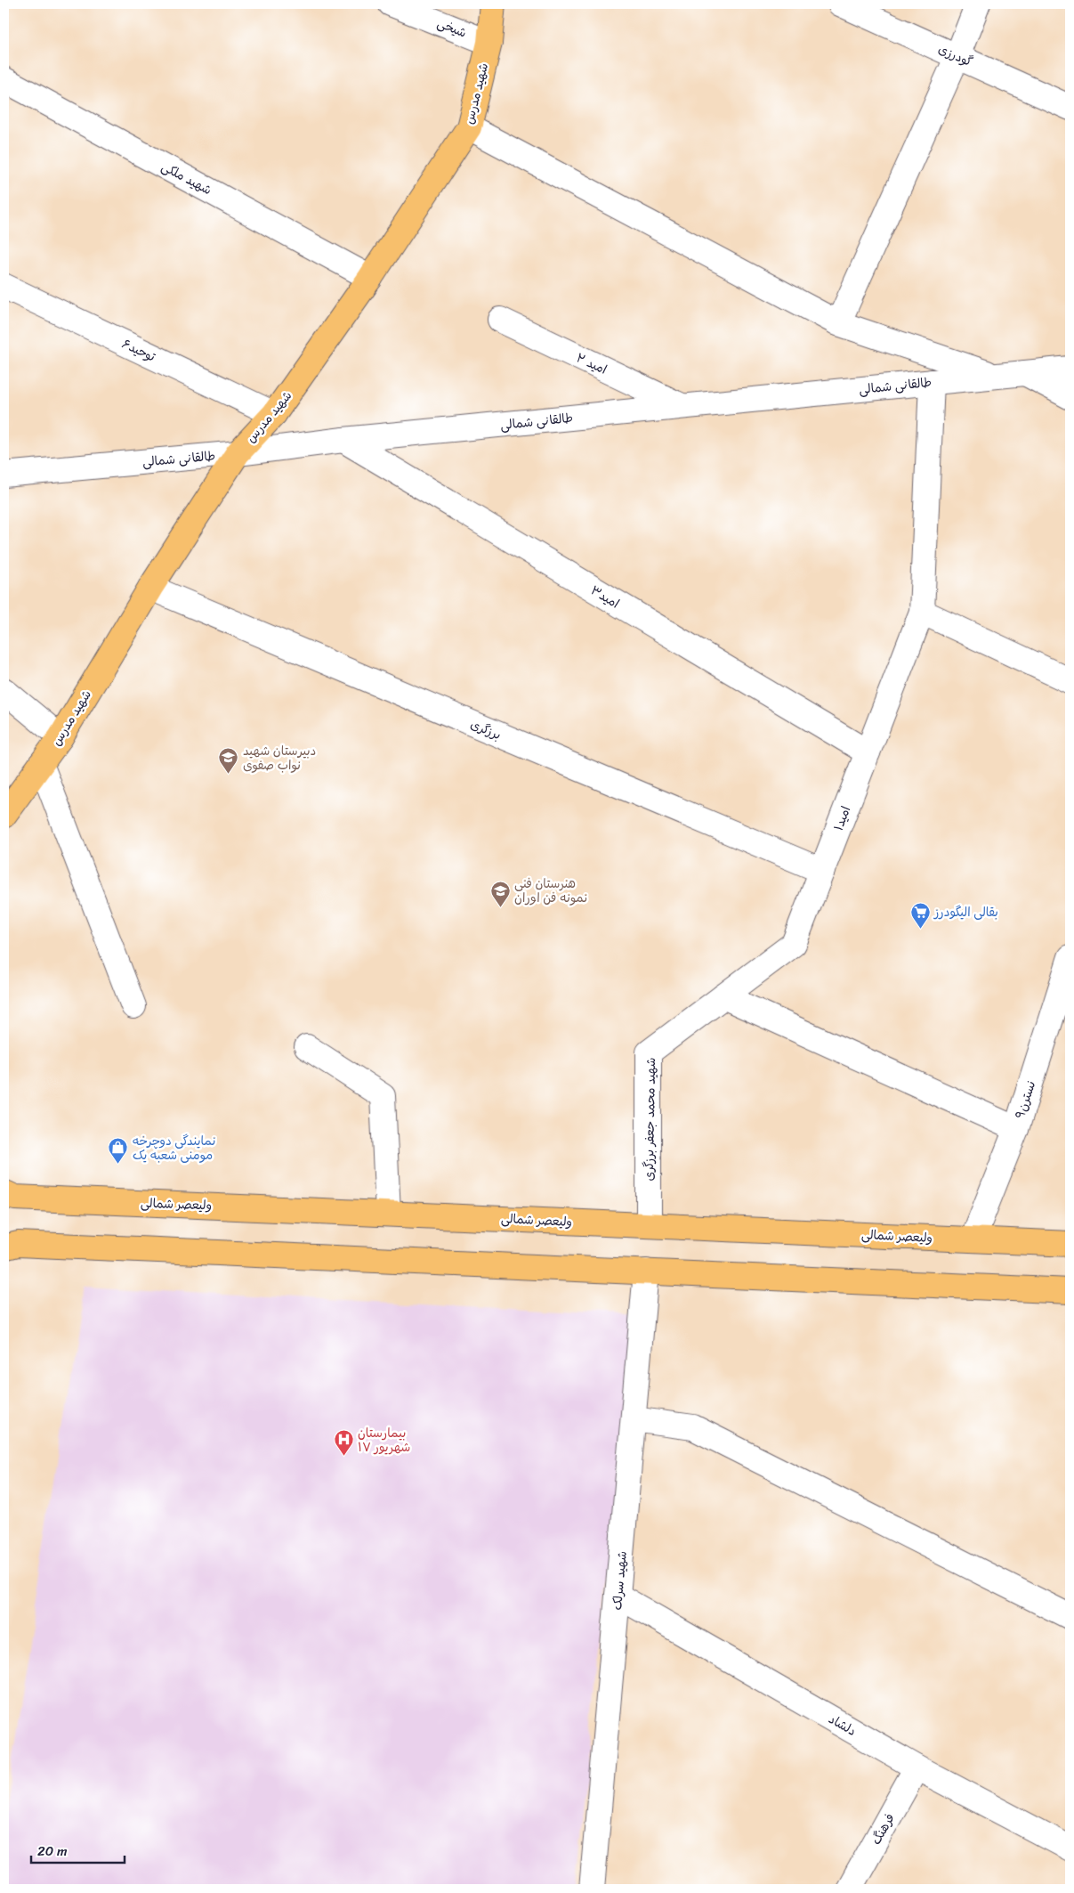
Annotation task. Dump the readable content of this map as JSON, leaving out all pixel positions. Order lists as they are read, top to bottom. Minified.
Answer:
{"streets":{"main road":["شهید مدرس","ولیعصر شمالی"],"street":["شیخی","گودرزی","شهید ملکی","توحید۶","امید ۲","طالقانی شمالی","امید۳","برزگری","امید۱","نسترن۹","شهید محمد جعفر برزگری","شهید سرلک","دلشاد","فرهنگ"]},"crossings":[["شیخی","شهید مدرس"],["شهید مدرس","شهید ملکی"],["شهید مدرس","توحید۶"],["شهید مدرس","طالقانی شمالی"],["شهید مدرس","برزگری"],["امید ۲","طالقانی شمالی"],["طالقانی شمالی","امید۳"],["طالقانی شمالی","امید۱"],["امید۳","امید۱"],["برزگری","امید۱"],["امید۱","شهید محمد جعفر برزگری"],["نسترن۹","ولیعصر شمالی"],["شهید محمد جعفر برزگری","ولیعصر شمالی"],["شهید سرلک","دلشاد"],["دلشاد","فرهنگ"]],"places":{"school or university":["دبیرستان شهید نواب صفوی","هنرستان فنی نمونه فن اوران"],"supermarket":["بقالی الیگودرز"],"shop":["نمایندگی دوچرخه مومنی شعبه یک"],"hospital":["بیمارستان ۱۷ شهریور"]},"scale_bar":"20 m"}
